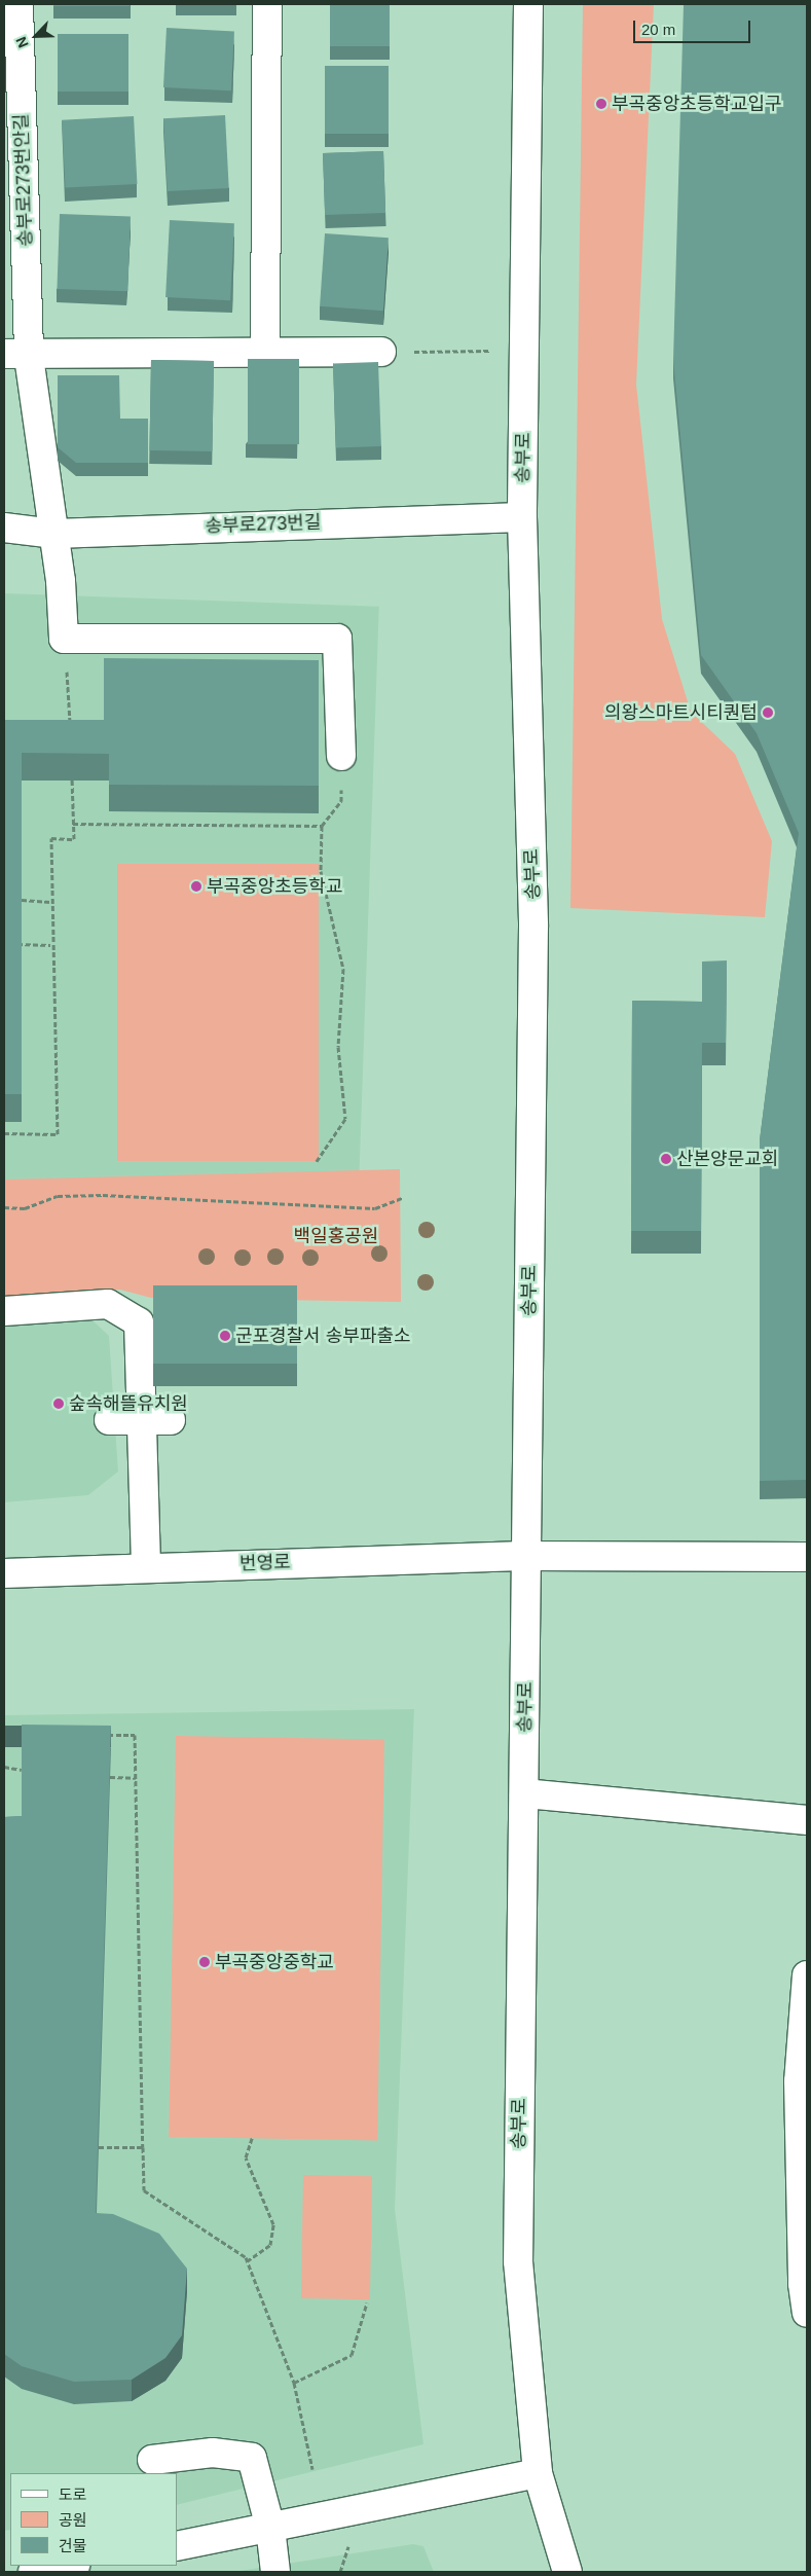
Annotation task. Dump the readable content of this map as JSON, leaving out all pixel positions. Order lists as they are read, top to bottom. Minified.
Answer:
{"streets":{"street":["송부로273번안길","송부로","송부로273번길","번영로"]},"crossings":[["송부로273번안길","송부로273번길"],["송부로","송부로273번길"],["송부로","번영로"]],"parks":["백일홍공원"],"places":["부곡중앙초등학교입구","의왕스마트시티퀀텀","부곡중앙초등학교","산본양문교회","군포경찰서 송부파출소","숲속해뜰유치원","부곡중앙중학교"],"legend":["도로","공원","건물"],"scale_bar":"20 m","north":"bottom left"}
